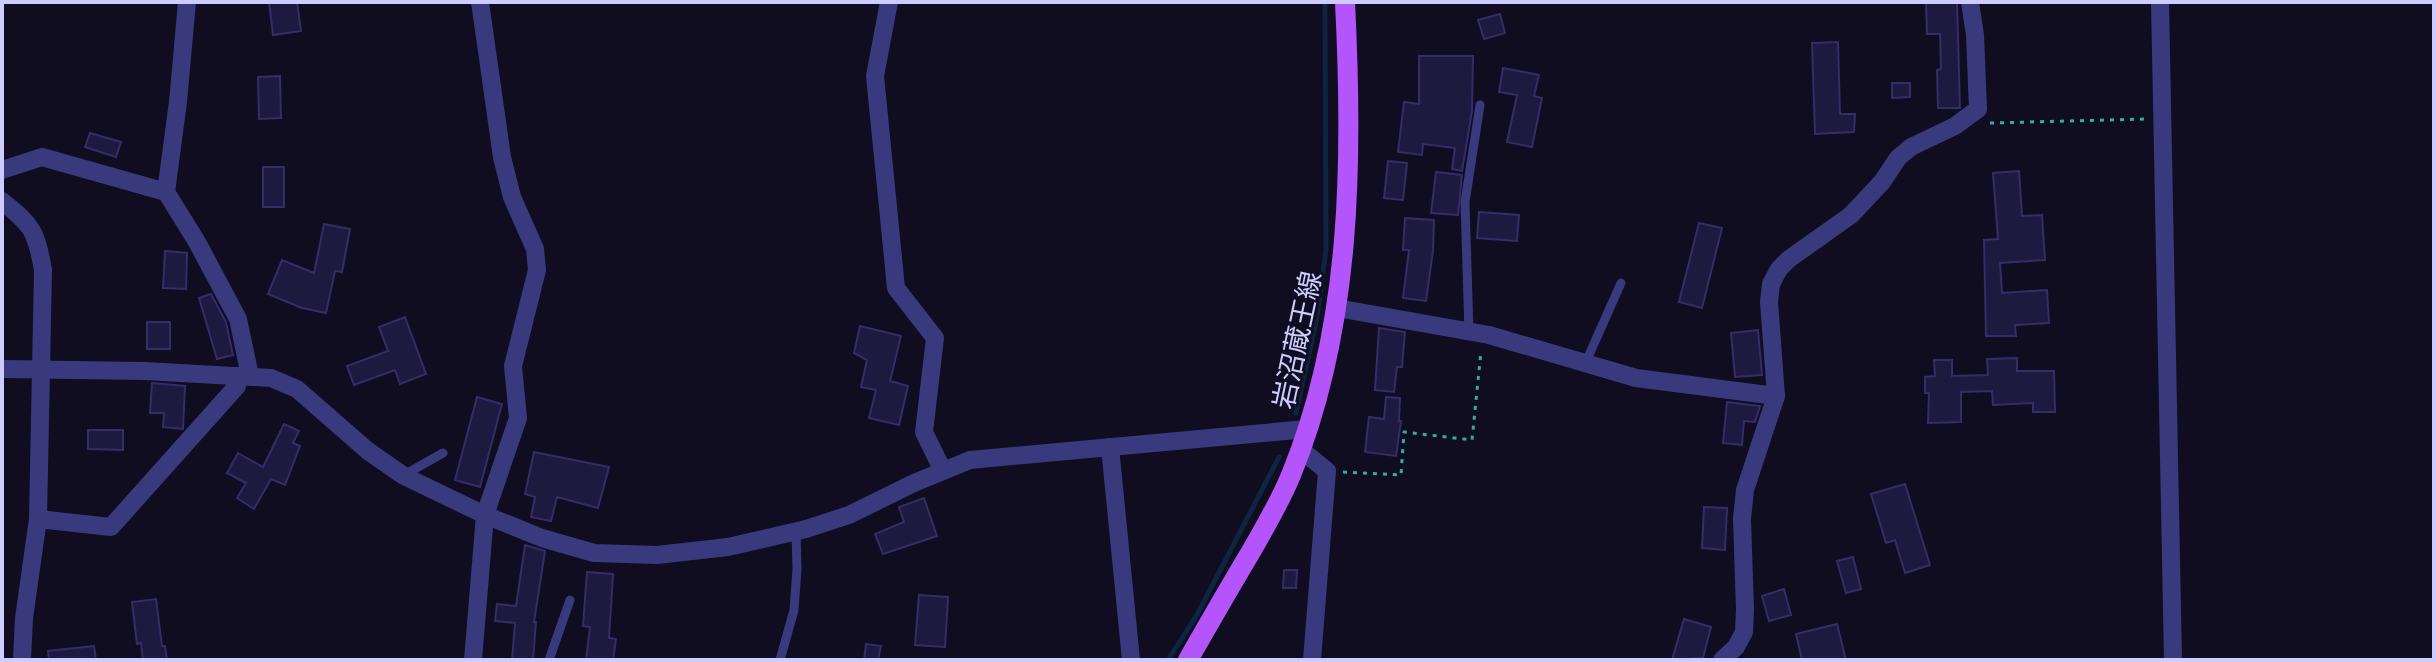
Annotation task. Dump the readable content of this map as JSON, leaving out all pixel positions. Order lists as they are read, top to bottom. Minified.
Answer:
{"streets":{"main road":["岩沼蔵王線"]}}
